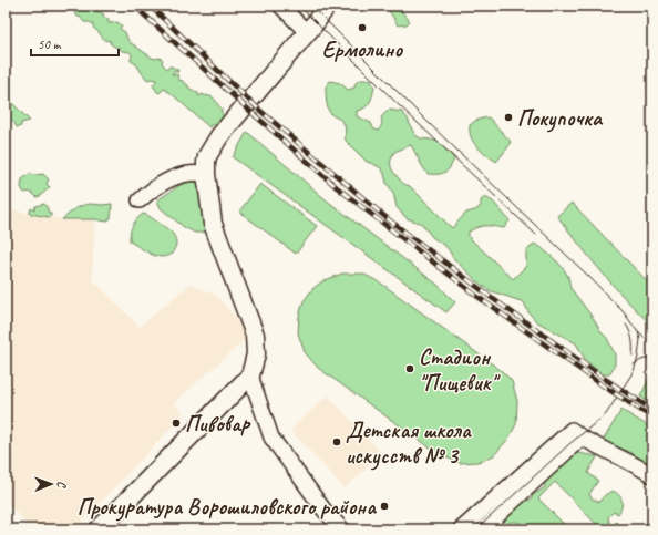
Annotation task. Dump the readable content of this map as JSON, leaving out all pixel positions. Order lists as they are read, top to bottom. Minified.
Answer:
{"places":["Ермолино","Покупочка","Стадион \"Пищевик\"","Пивовар","Детская школа искусств № 3","Прокуратура Ворошиловского района"],"scale_bar":"50 m","north":"right"}
